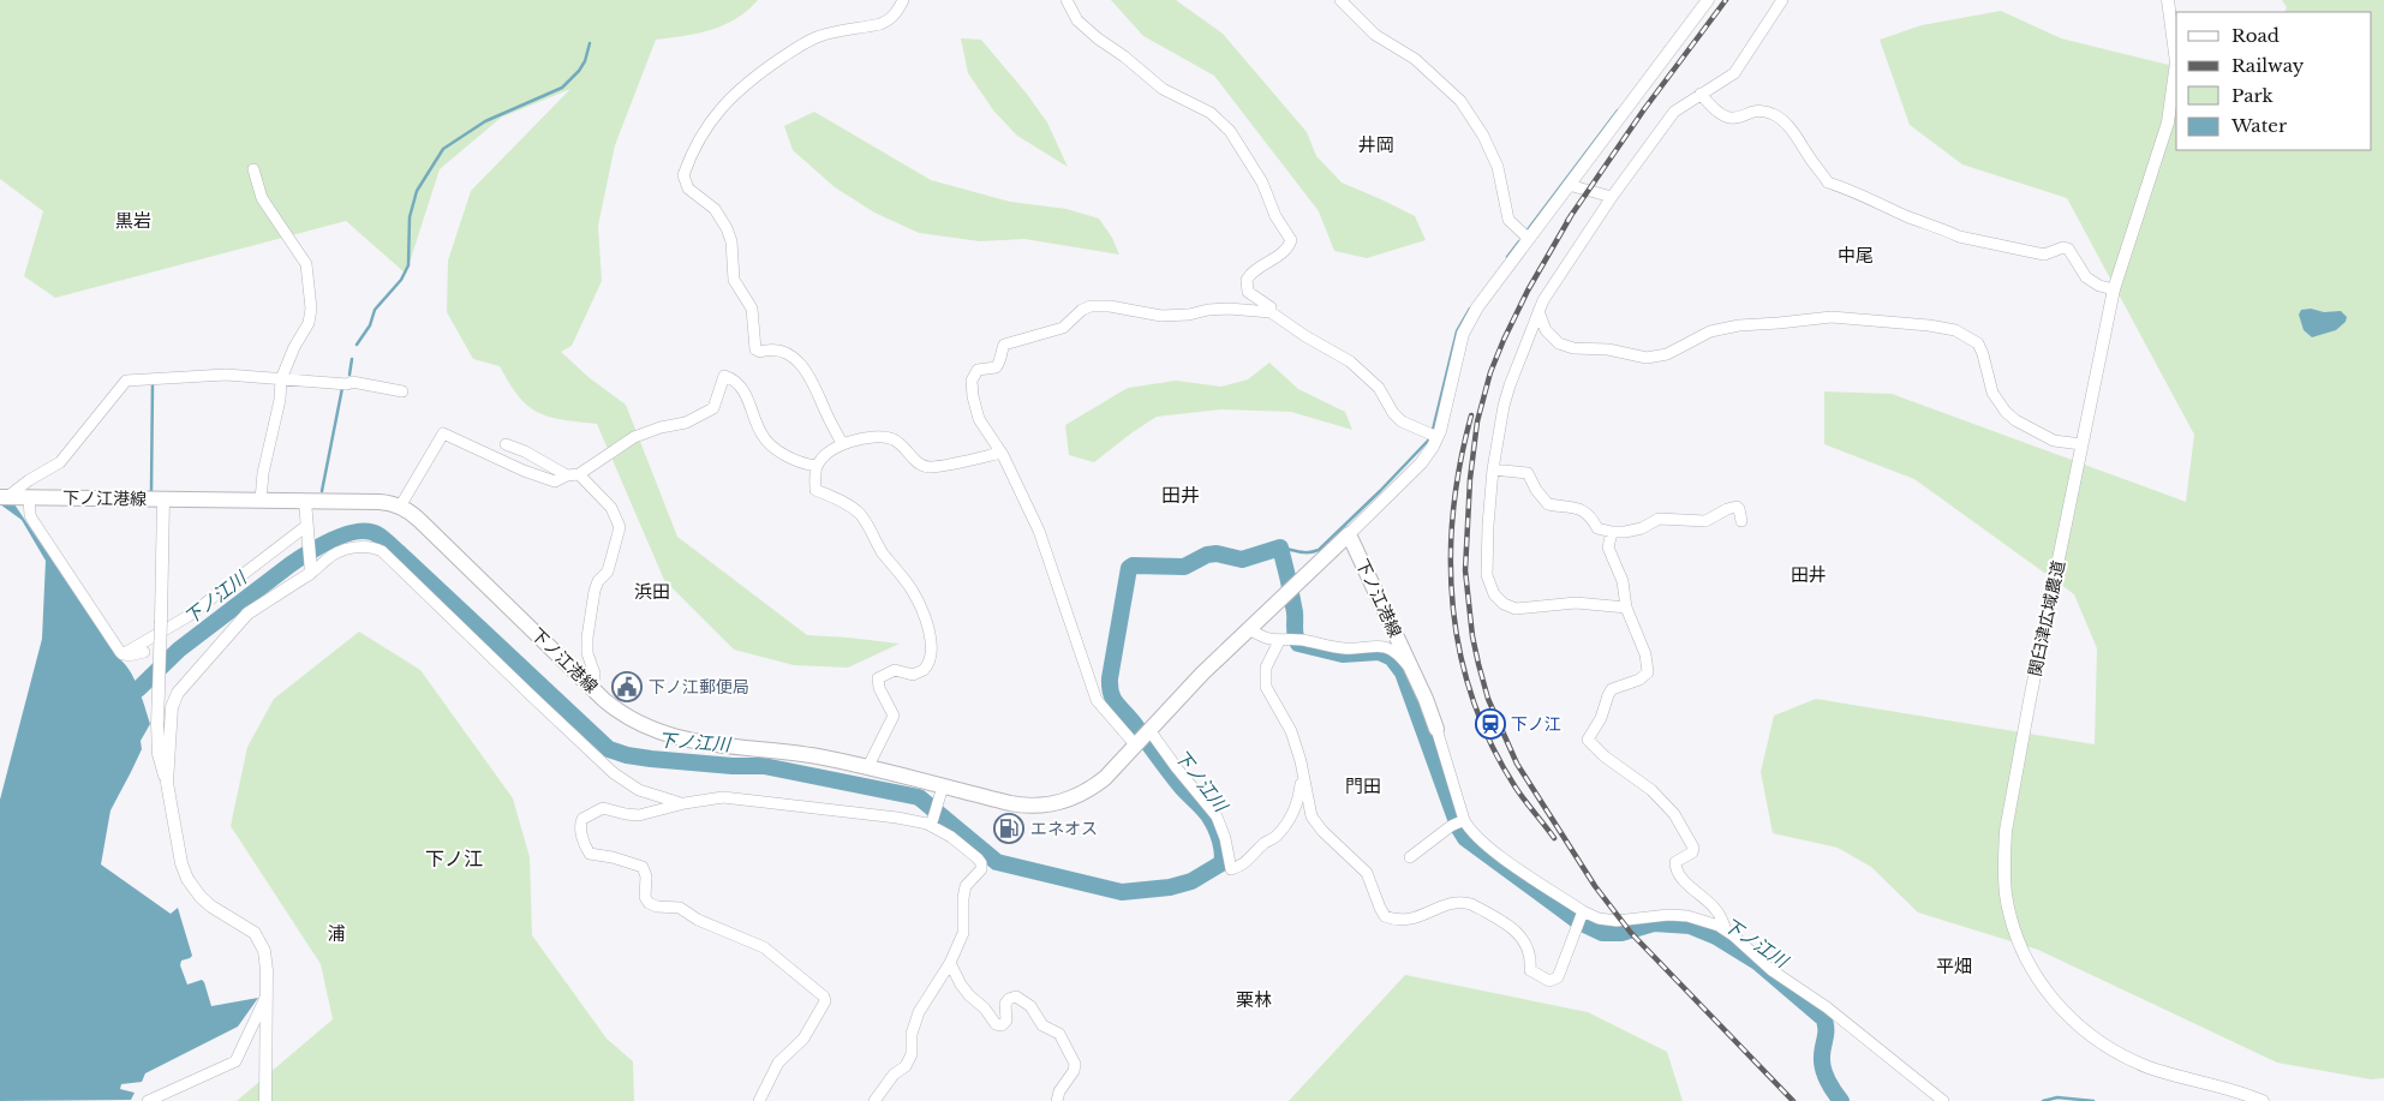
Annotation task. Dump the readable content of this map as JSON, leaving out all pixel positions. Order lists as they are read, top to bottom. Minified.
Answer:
{"streets":{"main road":["下ノ江港線"],"street":["関臼津広域農道"]},"districts":["井岡","黒岩","中尾","田井","田井","浜田","門田","下ノ江","浦","平畑","栗林"],"water":["下ノ江川"],"places":{"public building":["下ノ江郵便局"],"station":["下ノ江"],"fuel station":["エネオス"]},"legend":["Road","Railway","Park","Water"]}
